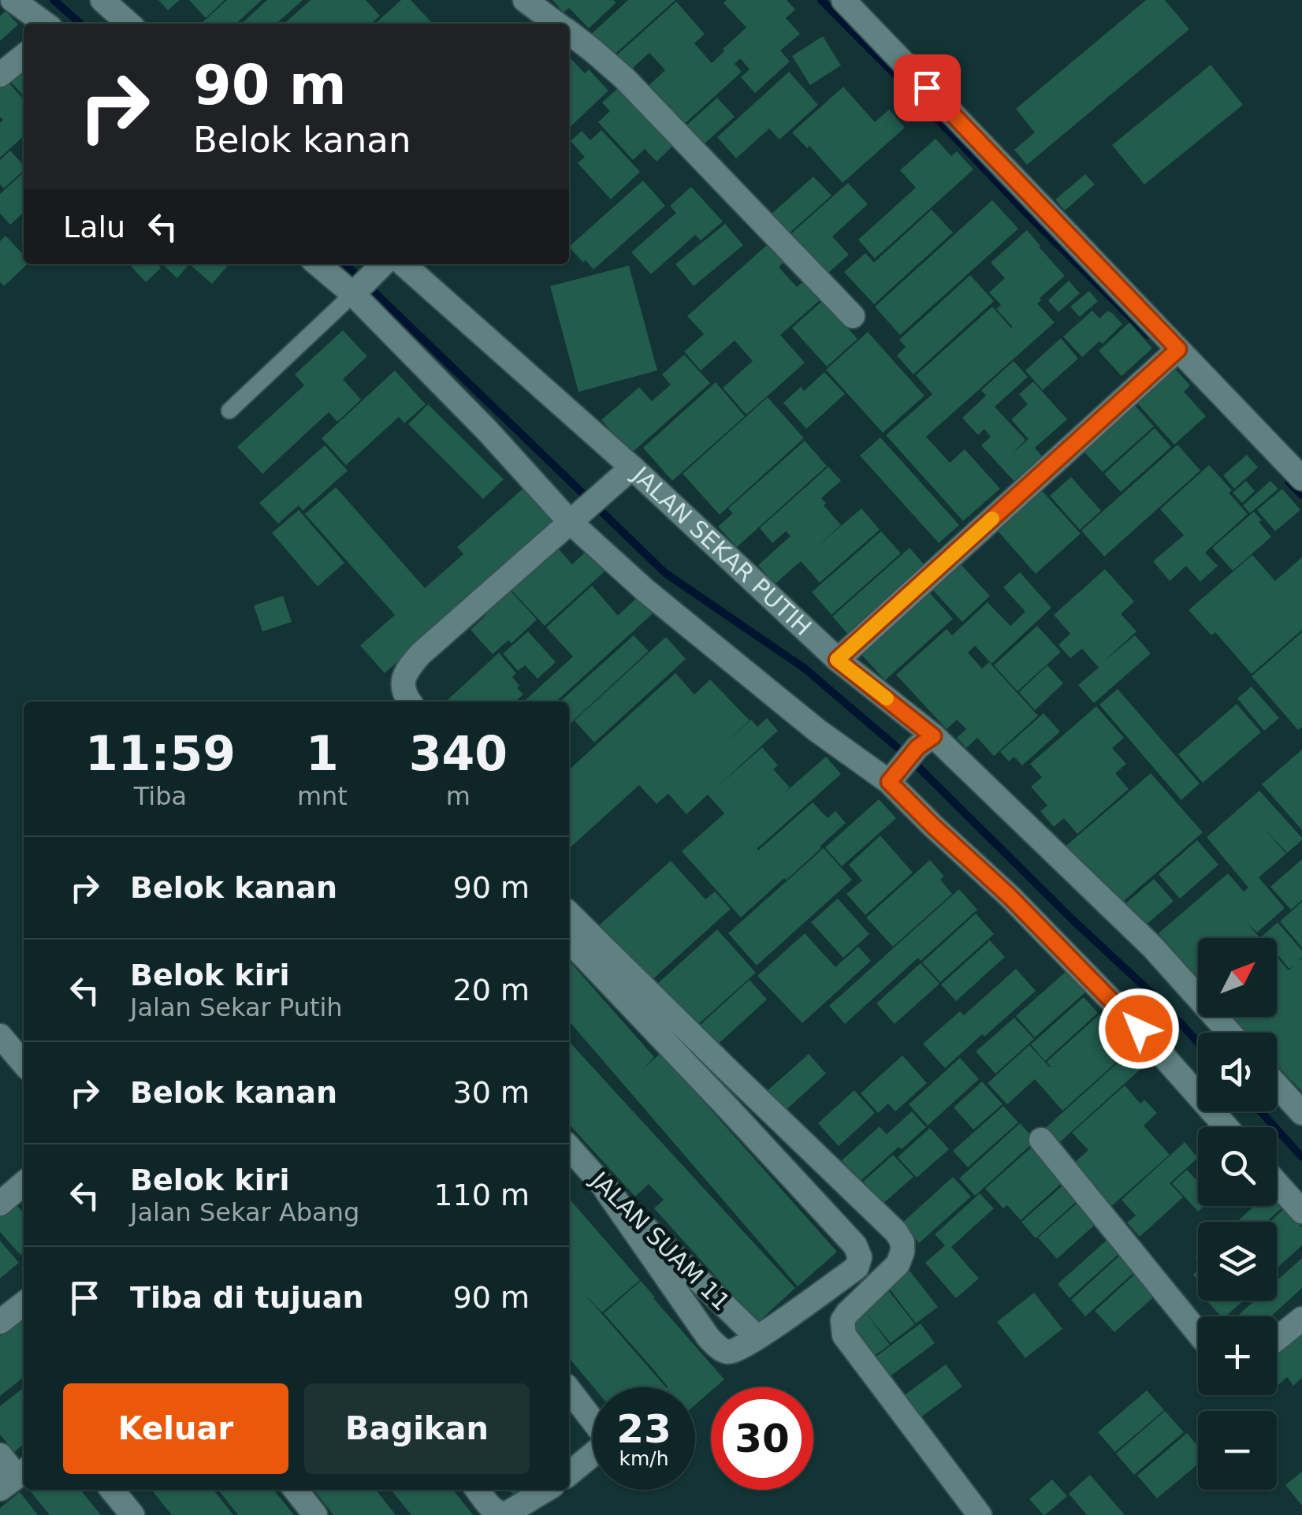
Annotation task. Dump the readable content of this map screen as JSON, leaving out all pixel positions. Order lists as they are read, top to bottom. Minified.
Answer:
{"streets":{"street":["JALAN SEKAR PUTIH","JALAN SUAM 11"]},"north":"top right","page":{"turn":["90 m","Belok kanan"],"then":"Lalu","eta":["11:59","Tiba","1","mnt","340","m"],"list":[{"name":"Belok kanan","value":"90 m"},{"name":"Belok kiri","note":"Jalan Sekar Putih","value":"20 m"},{"name":"Belok kanan","value":"30 m"},{"name":"Belok kiri","note":"Jalan Sekar Abang","value":"110 m"},{"name":"Tiba di tujuan","value":"90 m"}],"map_buttons":["+","−"],"buttons":["Keluar","Bagikan"],"speed":"23 km/h","limit":"30"}}
